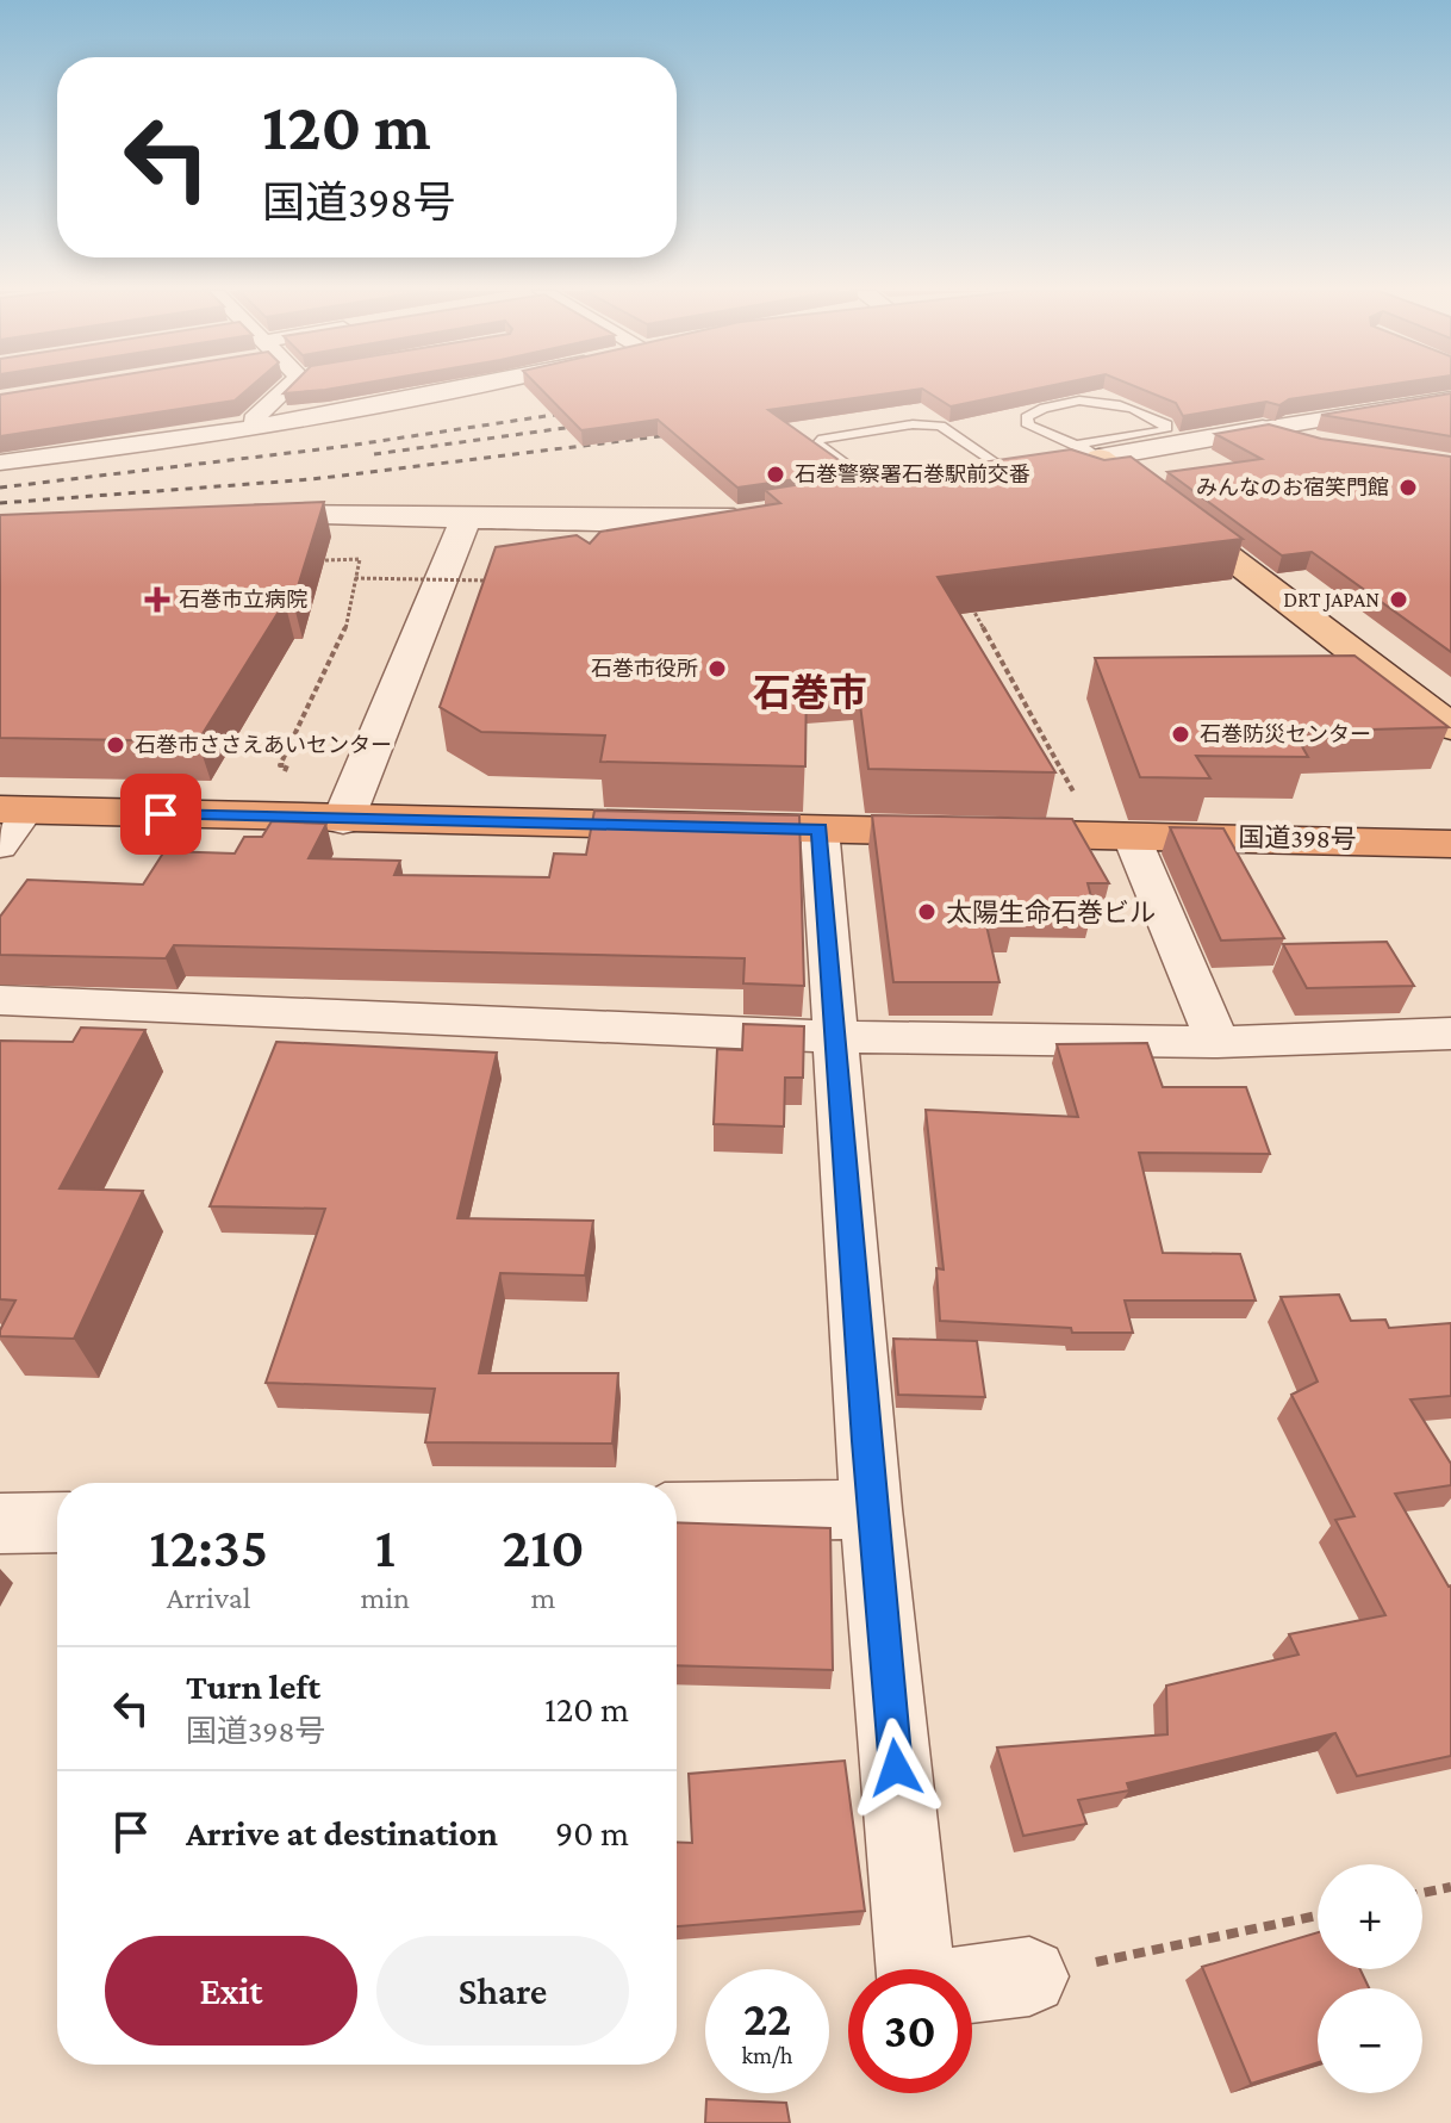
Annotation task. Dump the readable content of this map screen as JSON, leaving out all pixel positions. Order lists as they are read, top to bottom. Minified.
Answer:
{"streets":{"highway":["国道398号"]},"districts":["石巻市"],"places":{"other":["石巻警察署石巻駅前交番","みんなのお宿笑門館","DRT JAPAN","石巻市役所","石巻防災センター","石巻市ささえあいセンター","太陽生命石巻ビル"],"health":["石巻市立病院"]},"page":{"turn":["120 m","国道398号"],"eta":["12:35","Arrival","1","min","210","m"],"list":[{"name":"Turn left","note":"国道398号","value":"120 m"},{"name":"Arrive at destination","value":"90 m"}],"map_buttons":["+","−"],"buttons":["Exit","Share"],"speed":"22 km/h","limit":"30"}}
